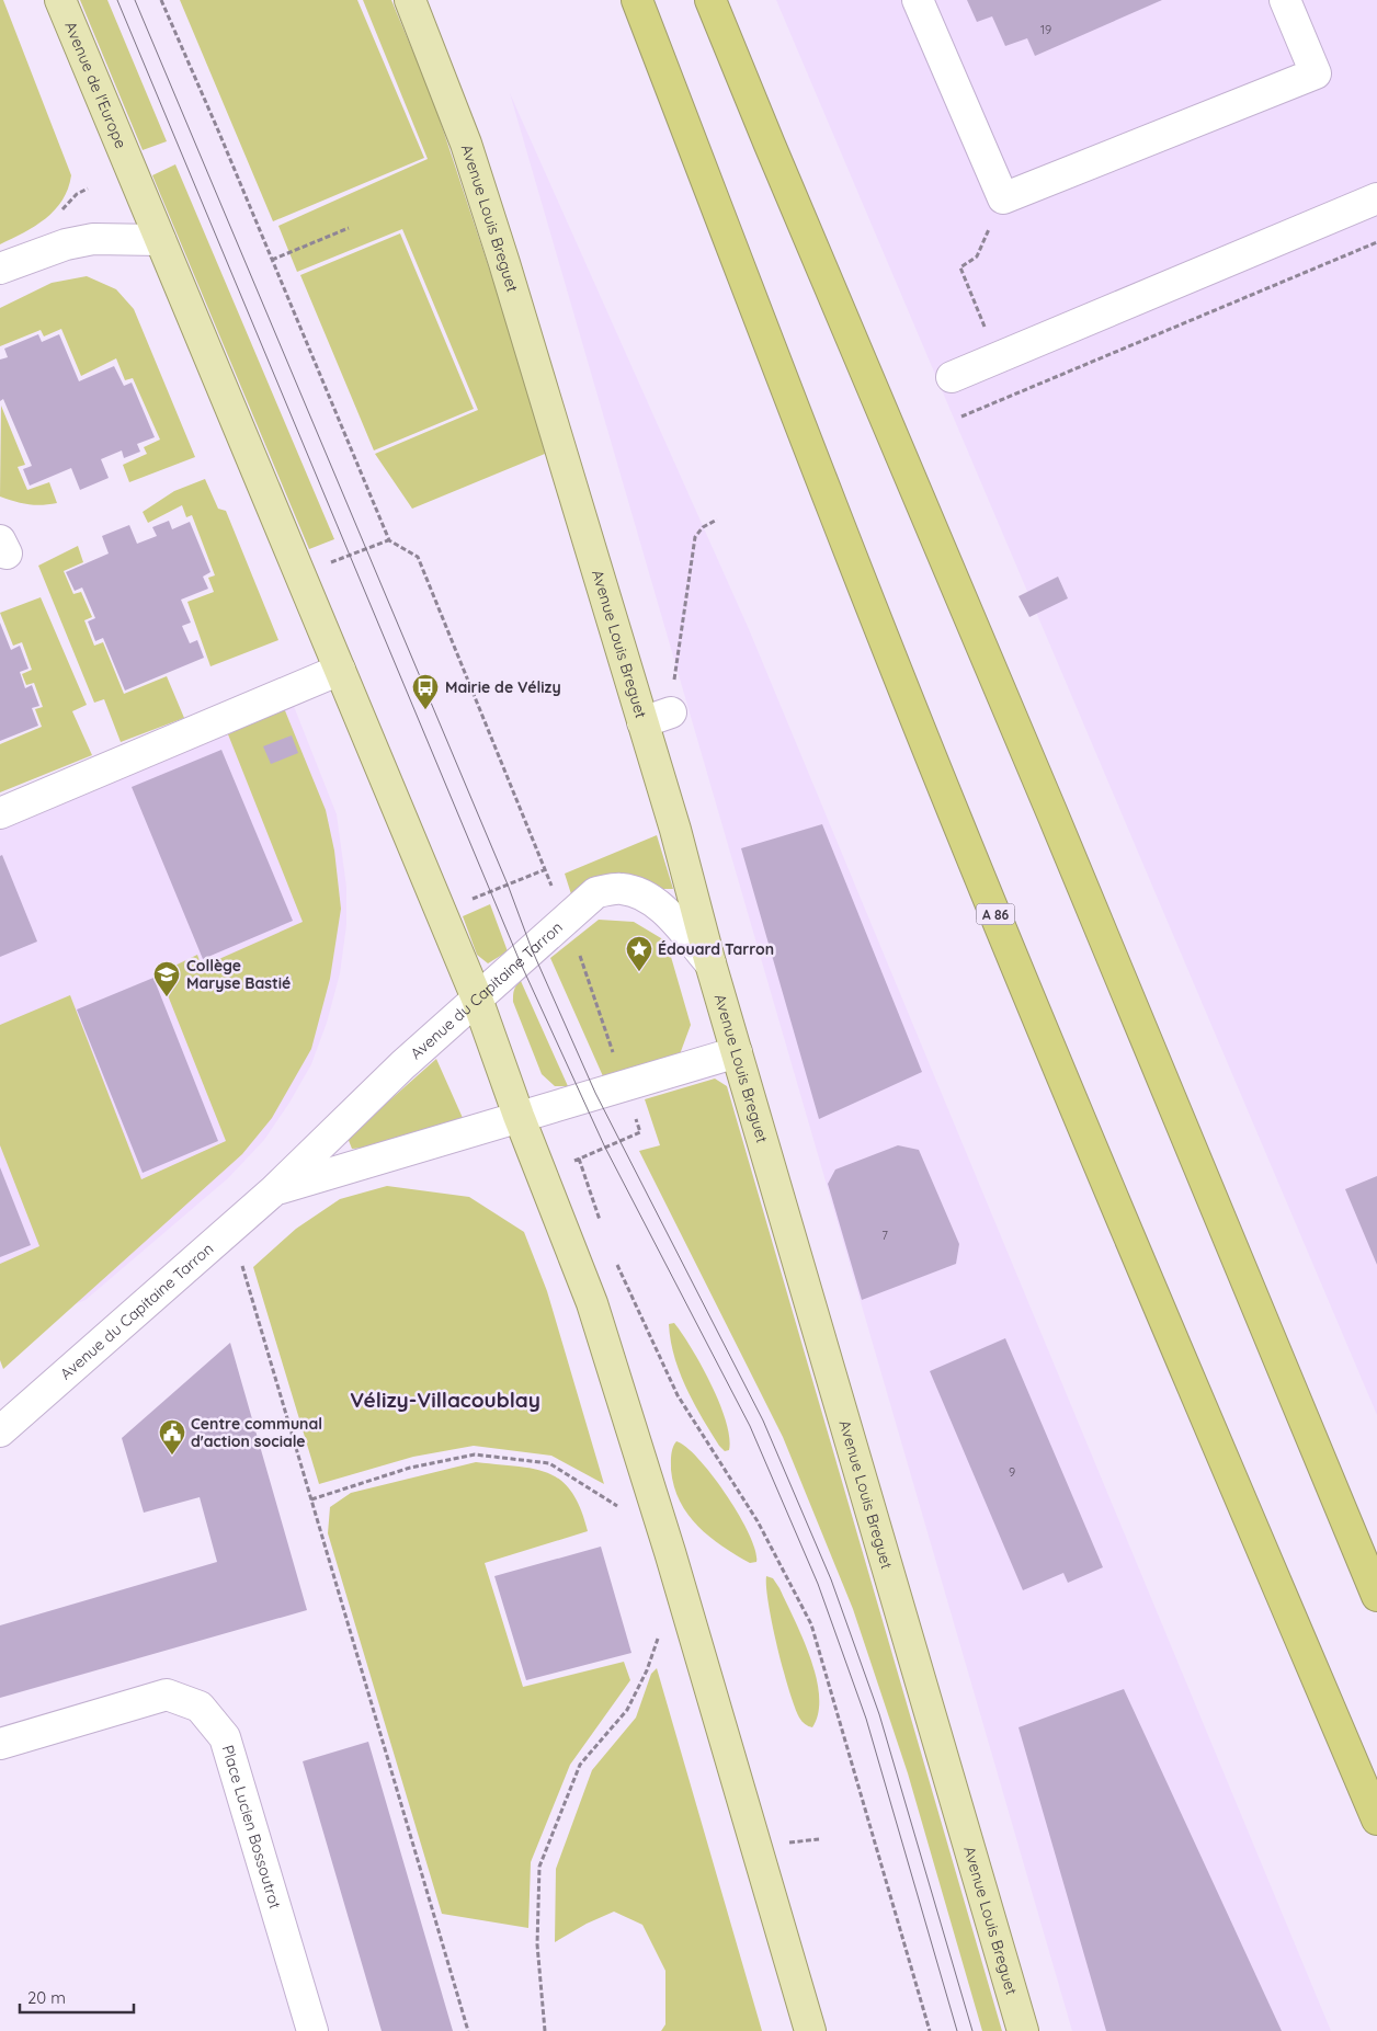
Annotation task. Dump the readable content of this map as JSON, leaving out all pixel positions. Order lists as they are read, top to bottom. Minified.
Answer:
{"streets":{"highway":["A 86"],"main road":["Avenue de l'Europe","Avenue Louis Breguet"],"street":["Avenue du Capitaine Tarron","Place Lucien Bossoutrot"]},"crossings":[["Avenue Louis Breguet","Avenue du Capitaine Tarron"]],"districts":["Vélizy-Villacoublay"],"places":{"bus stop":["Mairie de Vélizy"],"place":["Édouard Tarron"],"school or university":["Collège Maryse Bastié"],"public building":["Centre communal d'action sociale"]},"house_numbers":["19","7","9"],"scale_bar":"20 m"}
